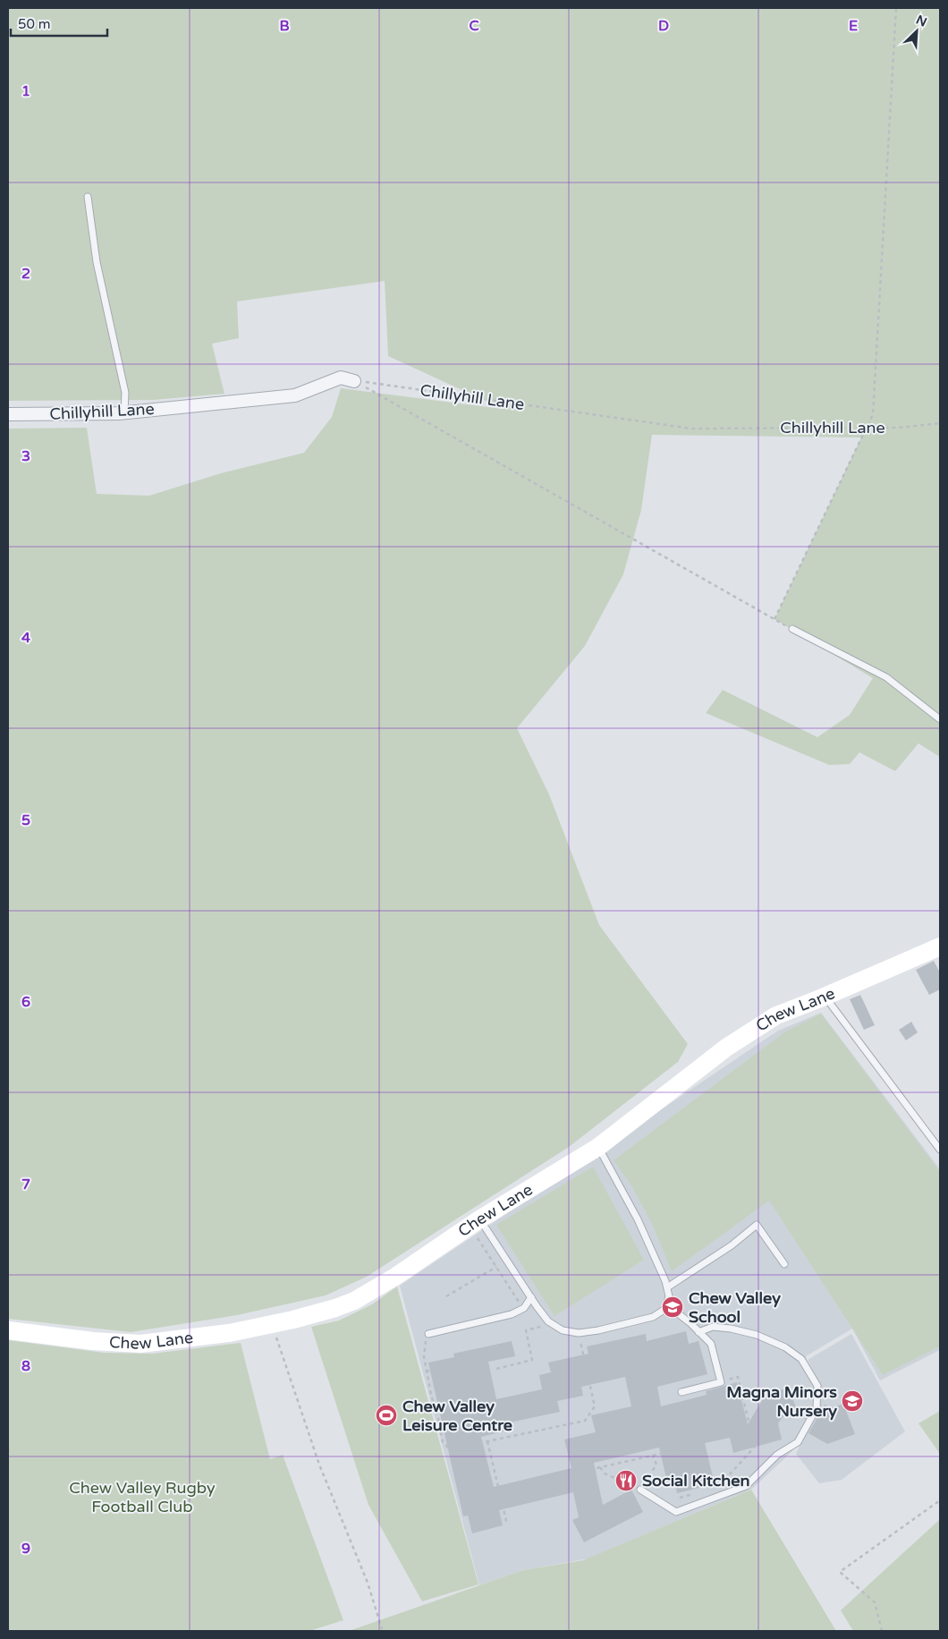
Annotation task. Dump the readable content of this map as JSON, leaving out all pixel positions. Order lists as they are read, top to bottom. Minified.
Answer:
{"streets":{"main road":["Chew Lane"],"street":["Chillyhill Lane"]},"parks":["Chew Valley Rugby Football Club"],"places":{"school or university":["Chew Valley School","Magna Minors Nursery"],"sports":["Chew Valley Leisure Centre"],"restaurant":["Social Kitchen"]},"scale_bar":"50 m","north":"top right","grid":{"columns":["B","C","D","E"],"rows":["1","2","3","4","5","6","7","8","9"]}}
